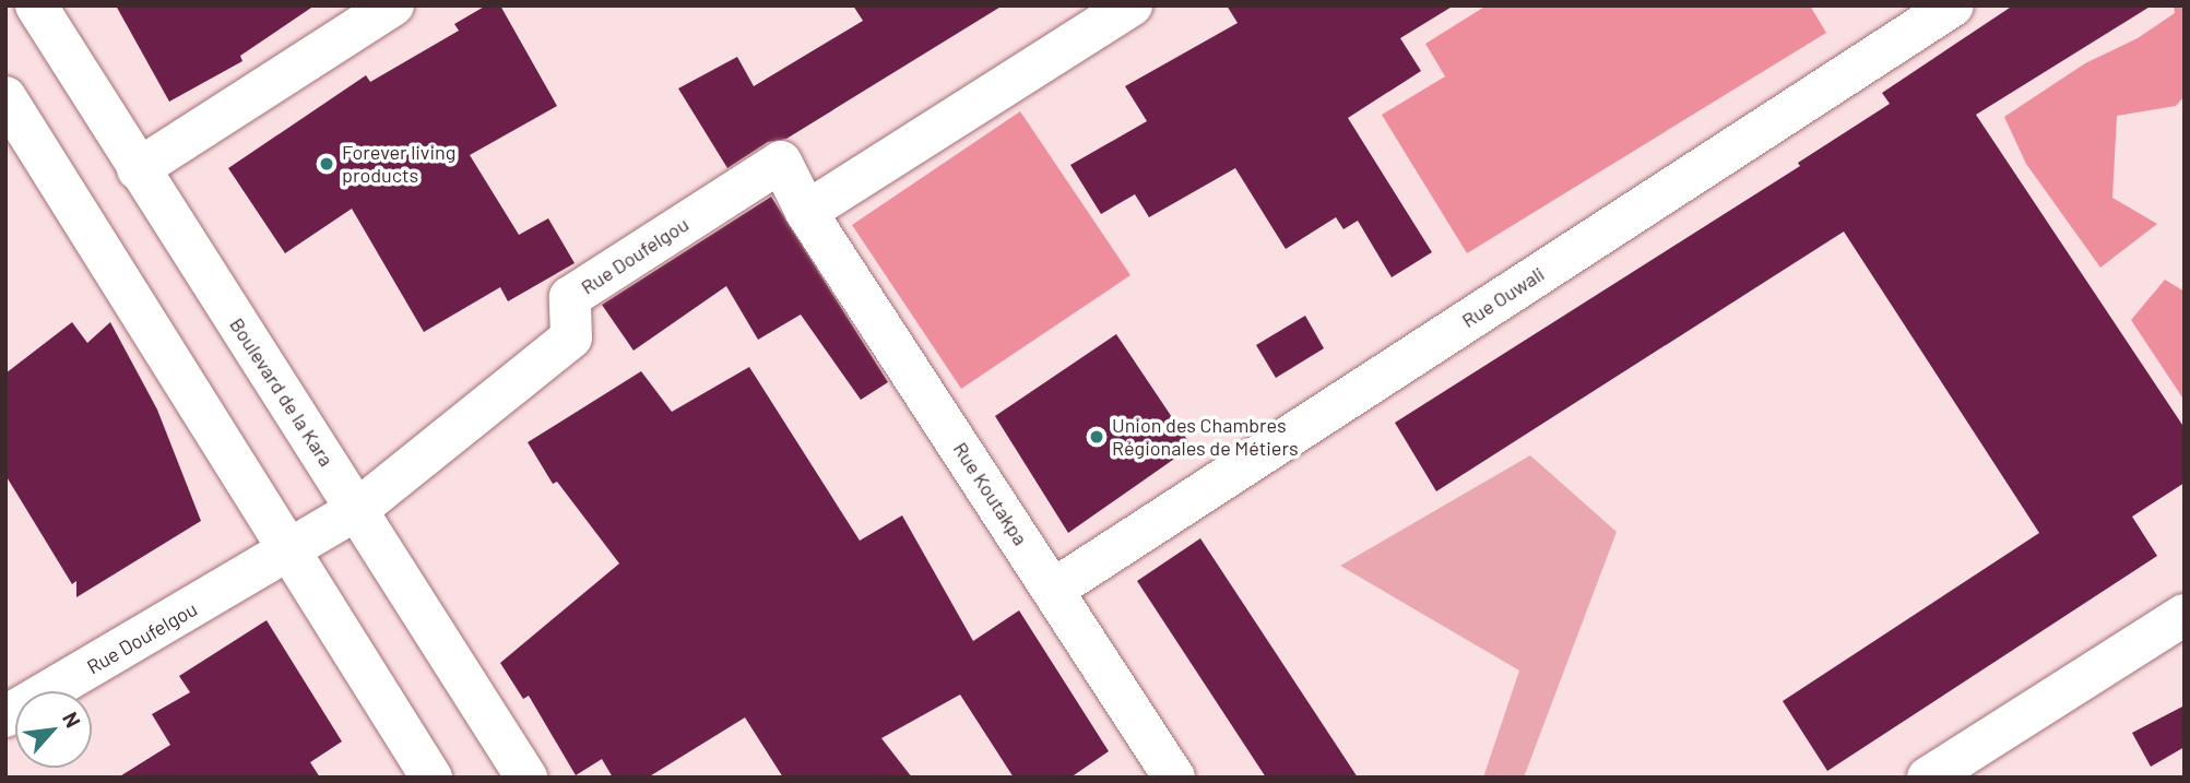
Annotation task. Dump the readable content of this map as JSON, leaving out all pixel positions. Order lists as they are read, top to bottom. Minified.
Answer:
{"streets":{"street":["Rue Doufelgou","Rue Ouwali","Boulevard de la Kara","Rue Koutakpa"]},"crossings":[["Rue Doufelgou","Boulevard de la Kara"],["Rue Doufelgou","Rue Koutakpa"],["Rue Ouwali","Rue Koutakpa"]],"places":["Forever living products","Union des Chambres Régionales de Métiers"],"north":"top right"}
